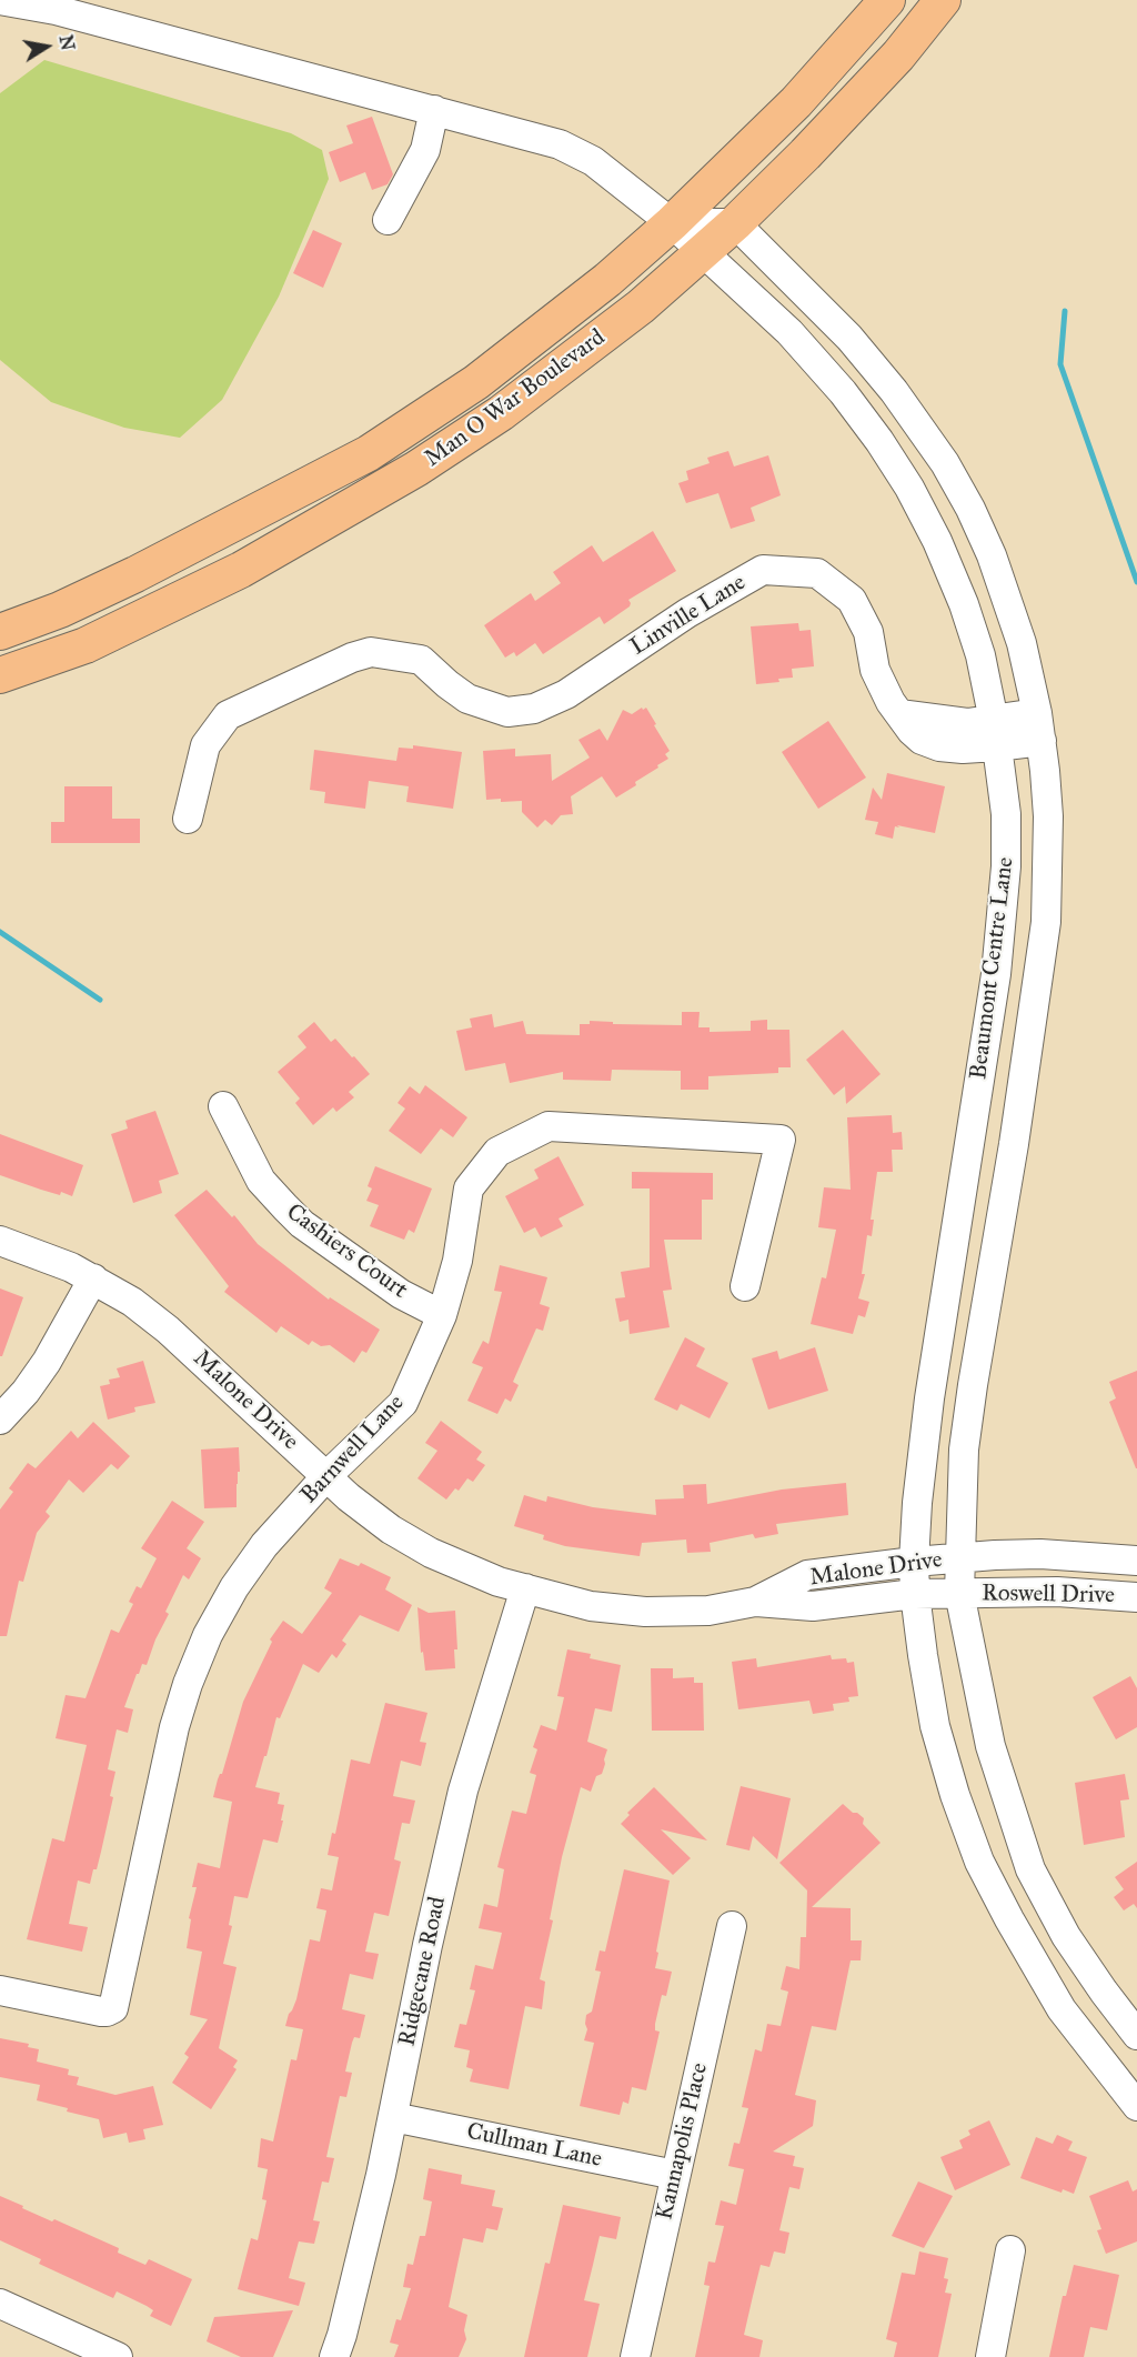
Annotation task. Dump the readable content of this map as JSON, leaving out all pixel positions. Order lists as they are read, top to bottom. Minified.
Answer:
{"streets":{"main road":["Man O War Boulevard"],"street":["Linville Lane","Beaumont Centre Lane","Cashiers Court","Malone Drive","Barnwell Lane","Roswell Drive","Ridgecane Road","Kannapolis Place","Cullman Lane"]},"crossings":[["Man O War Boulevard","Beaumont Centre Lane"],["Linville Lane","Beaumont Centre Lane"],["Beaumont Centre Lane","Malone Drive"],["Beaumont Centre Lane","Roswell Drive"],["Cashiers Court","Barnwell Lane"],["Malone Drive","Barnwell Lane"],["Malone Drive","Roswell Drive"],["Malone Drive","Ridgecane Road"],["Ridgecane Road","Cullman Lane"],["Kannapolis Place","Cullman Lane"]],"north":"right"}
